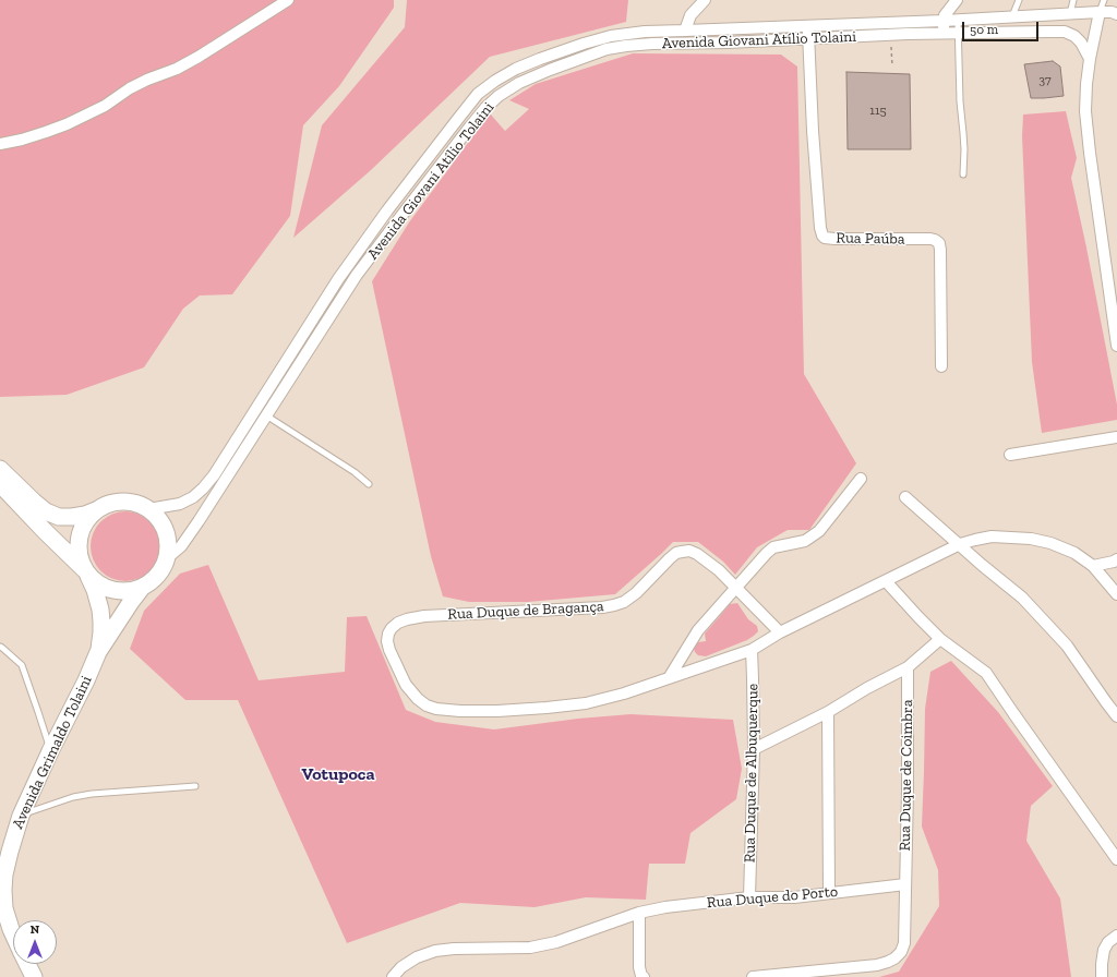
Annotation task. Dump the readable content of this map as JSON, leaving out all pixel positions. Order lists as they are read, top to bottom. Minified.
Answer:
{"streets":{"street":["Avenida Giovani Atílio Tolaini","Rua Paúba","Rua Duque de Bragança","Avenida Grimaldo Tolaini","Rua Duque de Albuquerque","Rua Duque de Coimbra","Rua Duque do Porto"]},"crossings":[["Avenida Giovani Atílio Tolaini","Rua Paúba"],["Avenida Giovani Atílio Tolaini","Avenida Grimaldo Tolaini"],["Rua Duque de Albuquerque","Rua Duque do Porto"],["Rua Duque de Coimbra","Rua Duque do Porto"]],"districts":["Votupoca"],"house_numbers":["37","115"],"scale_bar":"50 m","north":"top"}
